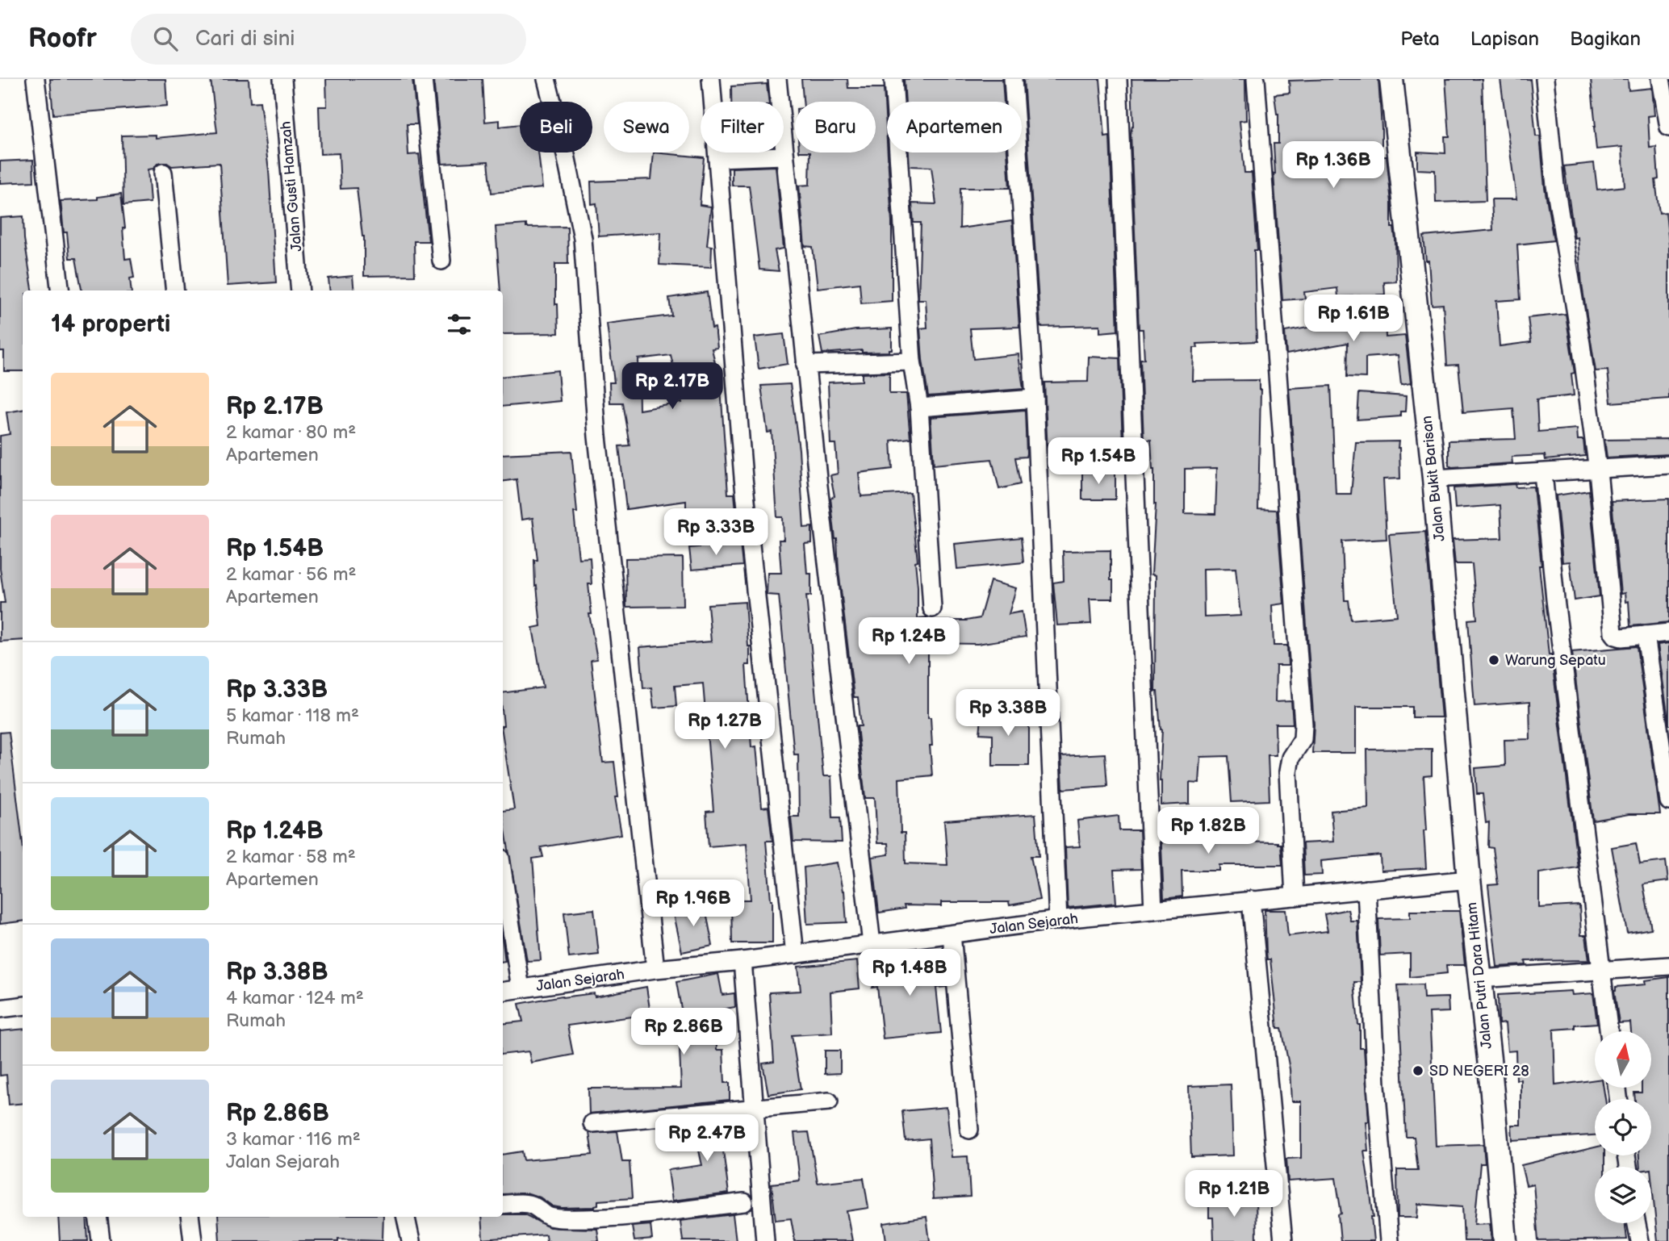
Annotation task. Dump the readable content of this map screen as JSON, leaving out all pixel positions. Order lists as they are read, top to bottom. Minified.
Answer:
{"streets":{"street":["Jalan Gusti Hamzah","Jalan Bukit Barisan","Jalan Sejarah","Jalan Putri Dara Hitam"]},"crossings":[["Jalan Bukit Barisan","Jalan Sejarah"],["Jalan Bukit Barisan","Jalan Putri Dara Hitam"],["Jalan Sejarah","Jalan Putri Dara Hitam"]],"places":["Warung Sepatu","SD NEGERI 28"],"north":"top","page":{"header":"Roofr","search":"Cari di sini","nav":["Peta","Lapisan","Bagikan"],"chip":["Beli","Sewa","Filter","Baru","Apartemen"],"price":["Rp 1.36B","Rp 1.61B","Rp 2.17B","Rp 1.54B","Rp 3.33B","Rp 1.24B","Rp 3.38B","Rp 1.27B","Rp 1.82B","Rp 1.96B","Rp 1.48B","Rp 2.86B","Rp 2.47B","Rp 1.21B"],"heading":"14 properti","list":[{"name":"Rp 2.17B","note":"2 kamar · 80 m² · Apartemen"},{"name":"Rp 1.54B","note":"2 kamar · 56 m² · Apartemen"},{"name":"Rp 3.33B","note":"5 kamar · 118 m² · Rumah"},{"name":"Rp 1.24B","note":"2 kamar · 58 m² · Apartemen"},{"name":"Rp 3.38B","note":"4 kamar · 124 m² · Rumah"},{"name":"Rp 2.86B","note":"3 kamar · 116 m² · Jalan Sejarah"}]}}
